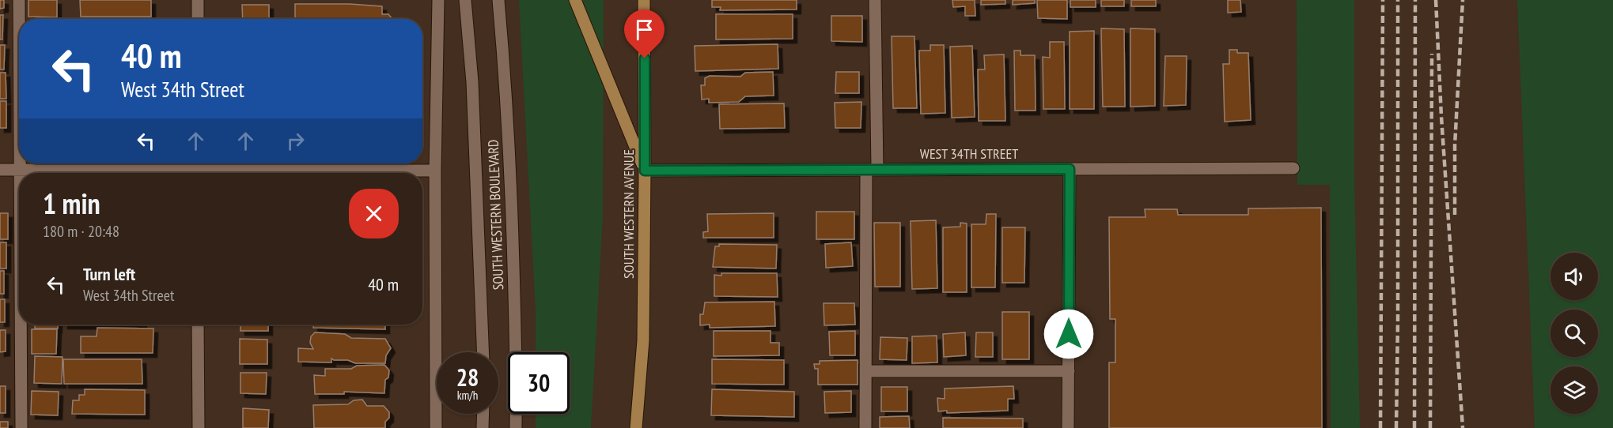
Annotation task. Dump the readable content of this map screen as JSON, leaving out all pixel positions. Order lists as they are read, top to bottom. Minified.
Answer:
{"streets":{"main road":["SOUTH WESTERN AVENUE"],"street":["WEST 34TH STREET","SOUTH WESTERN BOULEVARD"]},"crossings":[["WEST 34TH STREET","SOUTH WESTERN AVENUE"]],"page":{"turn":["40 m","West 34th Street"],"heading":["1 min","180 m · 20:48"],"list":[{"name":"Turn left","note":"West 34th Street","value":"40 m"}],"speed":"28 km/h","limit":"30"}}
